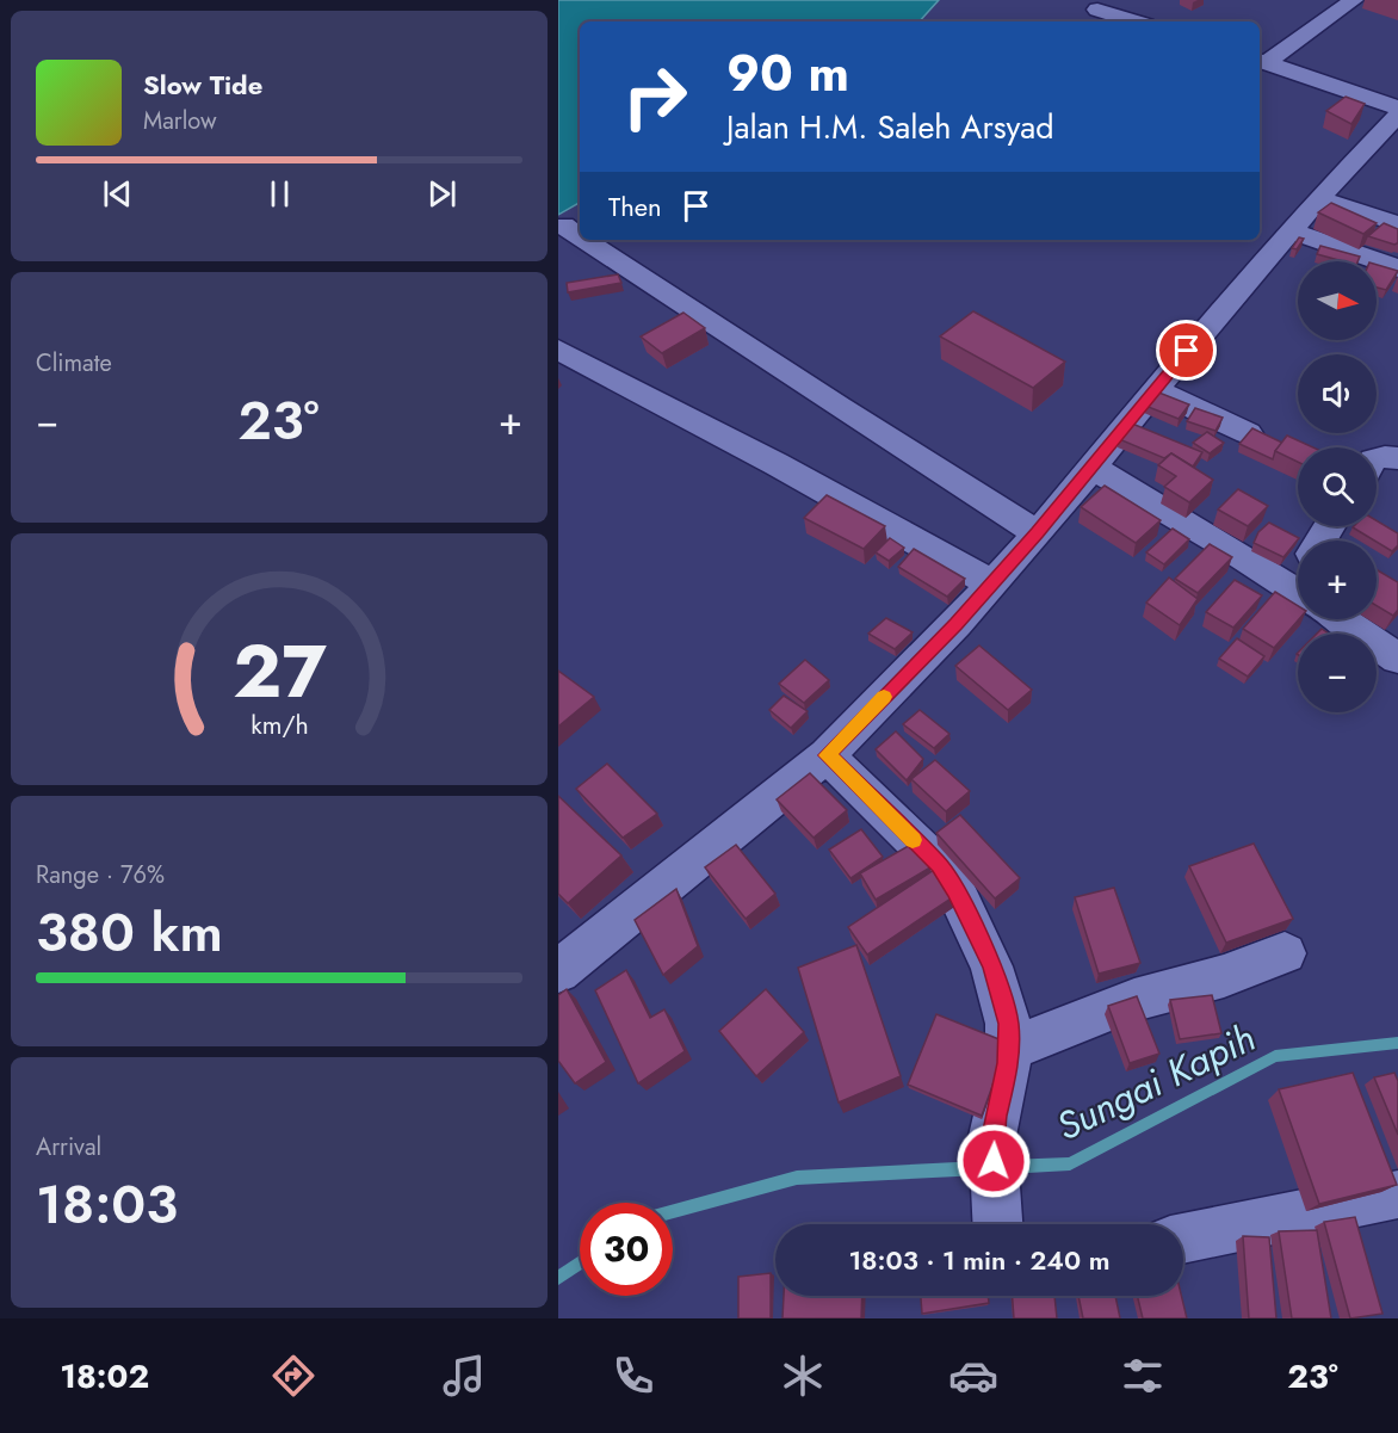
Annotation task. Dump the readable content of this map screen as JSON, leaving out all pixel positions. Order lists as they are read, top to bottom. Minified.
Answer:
{"water":["Sungai Kapih"],"north":"right","page":{"turn":["90 m","Jalan H.M. Saleh Arsyad"],"song":["Slow Tide","Marlow"],"then":"Then","map_buttons":["+","−"],"tile":["Climate",["Range · 76%","380 km"],["Arrival","18:03"]],"heat":["−","23°","+"],"limit":"30","trip":"18:03 · 1 min · 240 m","tabs":["18:02","23°"],"gauge":["27","km/h"]}}
